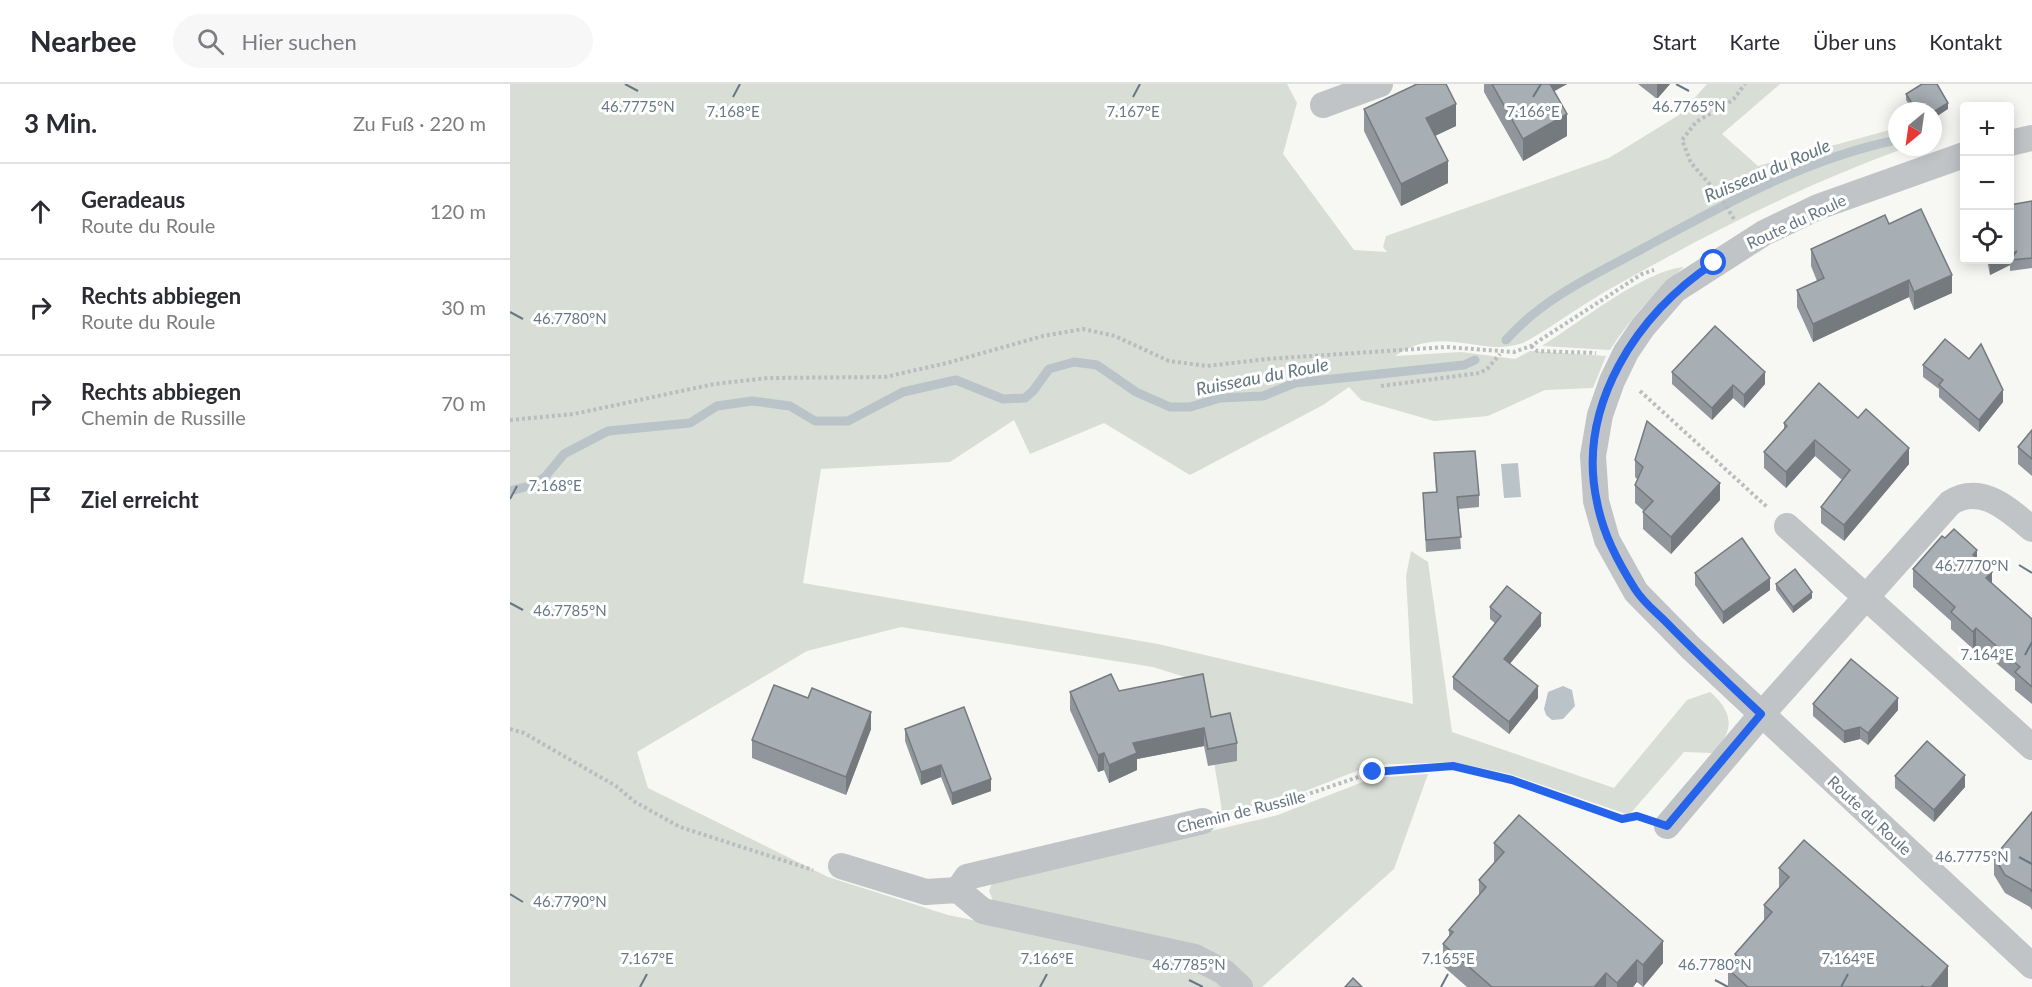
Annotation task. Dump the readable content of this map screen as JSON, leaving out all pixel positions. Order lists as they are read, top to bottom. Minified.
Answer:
{"streets":{"street":["Route du Roule","Chemin de Russille"]},"water":["Ruisseau du Roule"],"north":"bottom left","page":{"header":"Nearbee","search":"Hier suchen","nav":["Start","Karte","Über uns","Kontakt"],"heading":["3 Min.","Zu Fuß · 220 m"],"map_buttons":["+","−"],"list":[["Geradeaus","Route du Roule","120 m"],["Rechts abbiegen","Route du Roule","30 m"],["Rechts abbiegen","Chemin de Russille","70 m"],"Ziel erreicht"]},"coordinates":["46.7775°N","46.7765°N","7.168°E","7.167°E","7.166°E","46.7780°N","46.7770°N","46.7785°N","7.164°E","46.7790°N","7.165°E"]}
